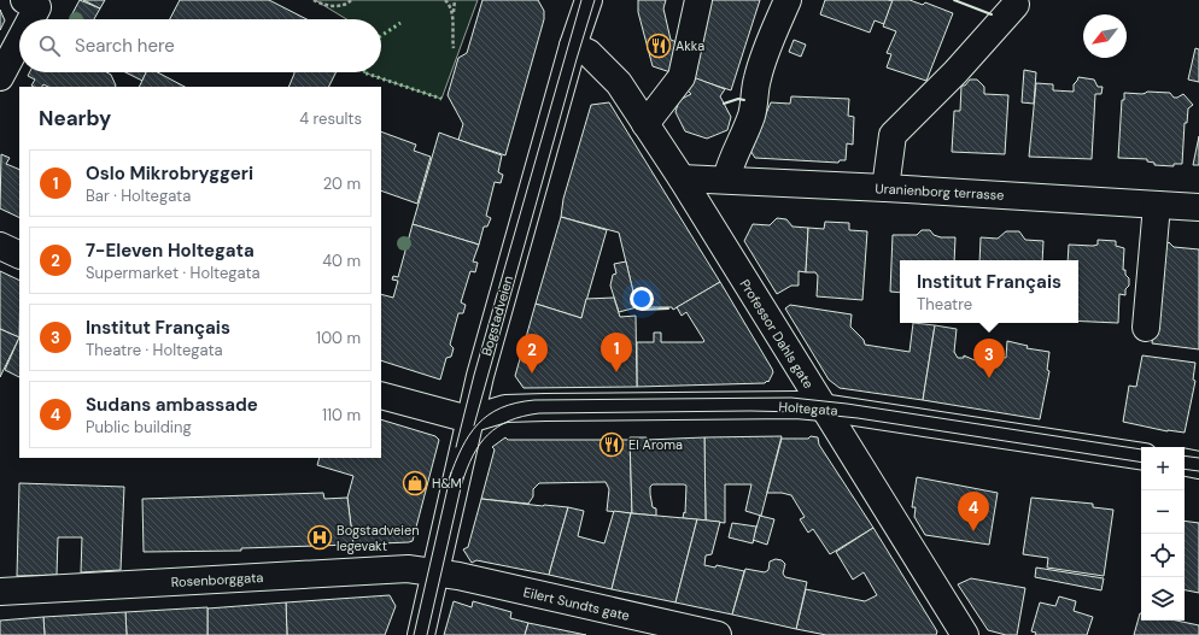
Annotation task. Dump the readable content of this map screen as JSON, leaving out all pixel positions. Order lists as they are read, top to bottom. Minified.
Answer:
{"streets":{"street":["Uranienborg terrasse","Bogstadveien","Professor Dahls gate","Holtegata","Rosenborggata","Eilert Sundts gate"]},"crossings":[["Uranienborg terrasse","Professor Dahls gate"],["Bogstadveien","Professor Dahls gate"],["Bogstadveien","Holtegata"],["Bogstadveien","Rosenborggata"],["Bogstadveien","Eilert Sundts gate"],["Professor Dahls gate","Holtegata"],["Rosenborggata","Eilert Sundts gate"]],"places":{"restaurant":["Akka","El Aroma"],"shop":["H&M"],"hospital":["Bogstadveien legevakt"]},"north":"bottom left","page":{"search":"Search here","heading":["Nearby","4 results"],"list":[{"mark":"1","name":"Oslo Mikrobryggeri","note":"Bar · Holtegata","value":"20 m"},{"mark":"2","name":"7-Eleven Holtegata","note":"Supermarket · Holtegata","value":"40 m"},{"mark":"3","name":"Institut Français","note":"Theatre · Holtegata","value":"100 m"},{"mark":"4","name":"Sudans ambassade","note":"Public building","value":"110 m"}],"popup":["Institut Français","Theatre"],"pins":["1","2","3","4"],"map_buttons":["+","−"]}}
